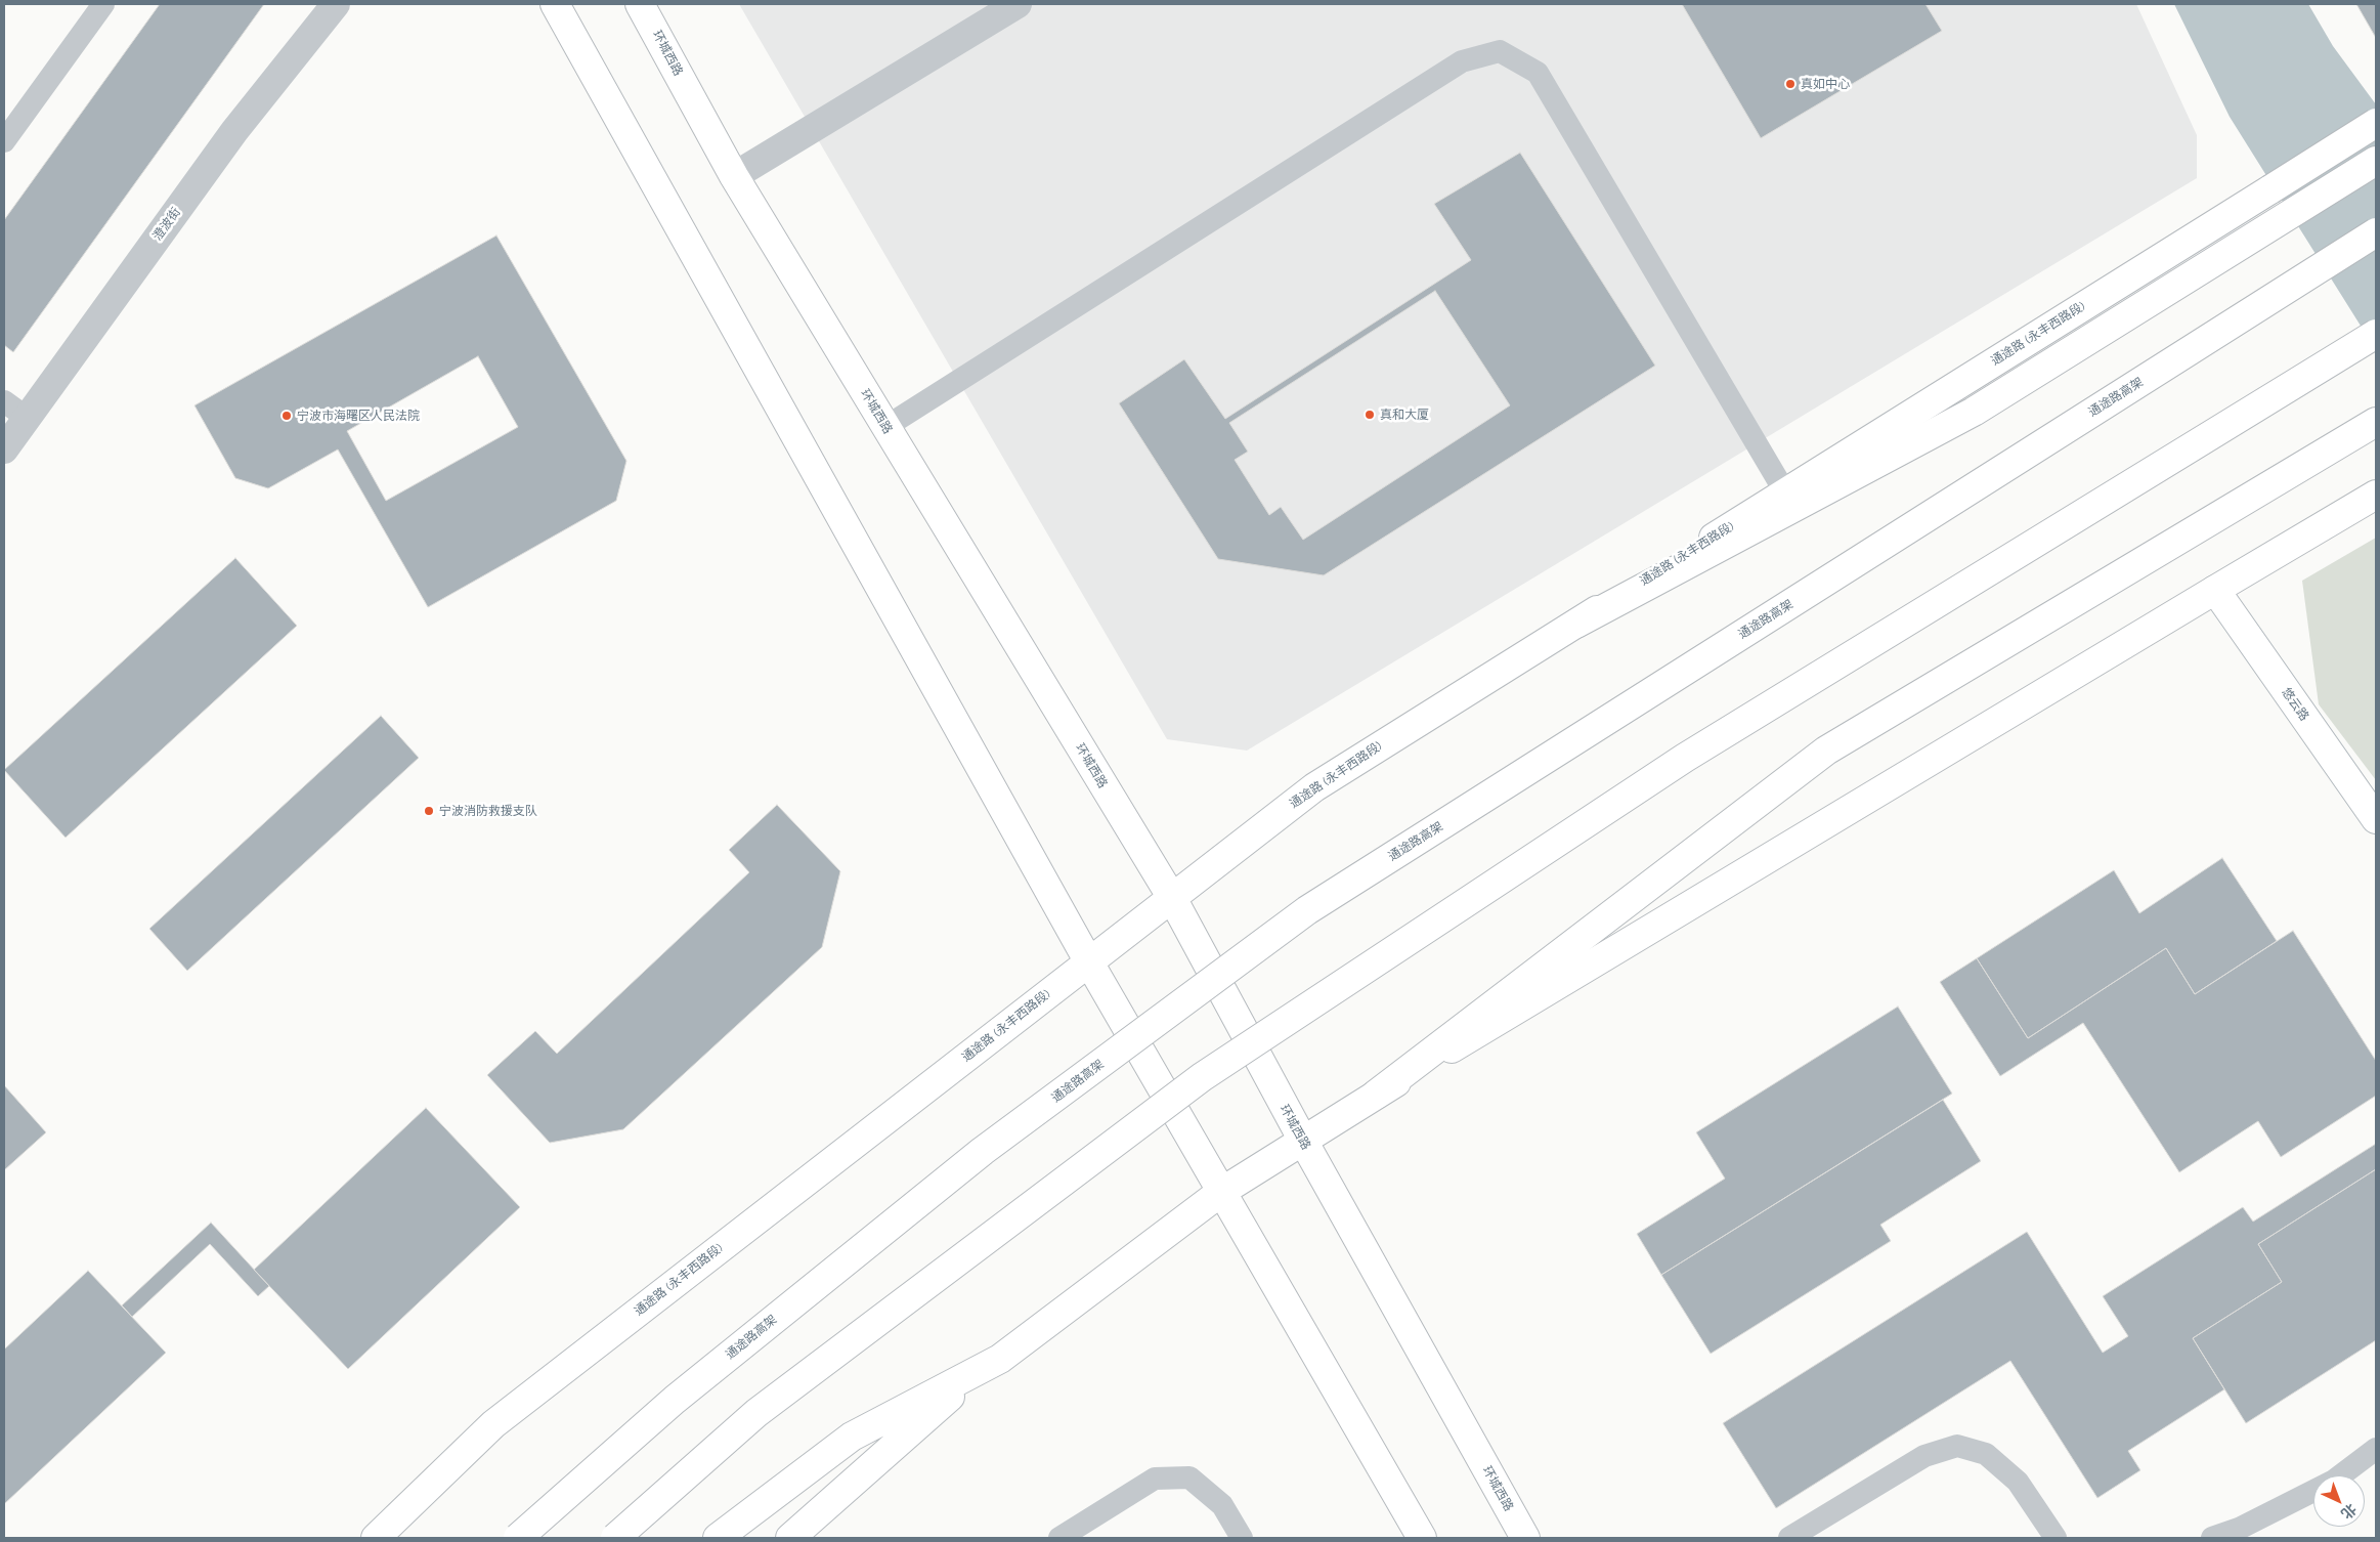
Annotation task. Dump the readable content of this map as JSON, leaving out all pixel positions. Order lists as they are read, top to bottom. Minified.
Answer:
{"streets":{"main road":["环城西路","通途路 (永丰西路段)","通途路高架","悠云路"],"street":["澄波街"]},"crossings":[["环城西路","通途路 (永丰西路段)"]],"places":["真如中心","真和大厦","宁波市海曙区人民法院","宁波消防救援支队"],"north":"bottom right"}
